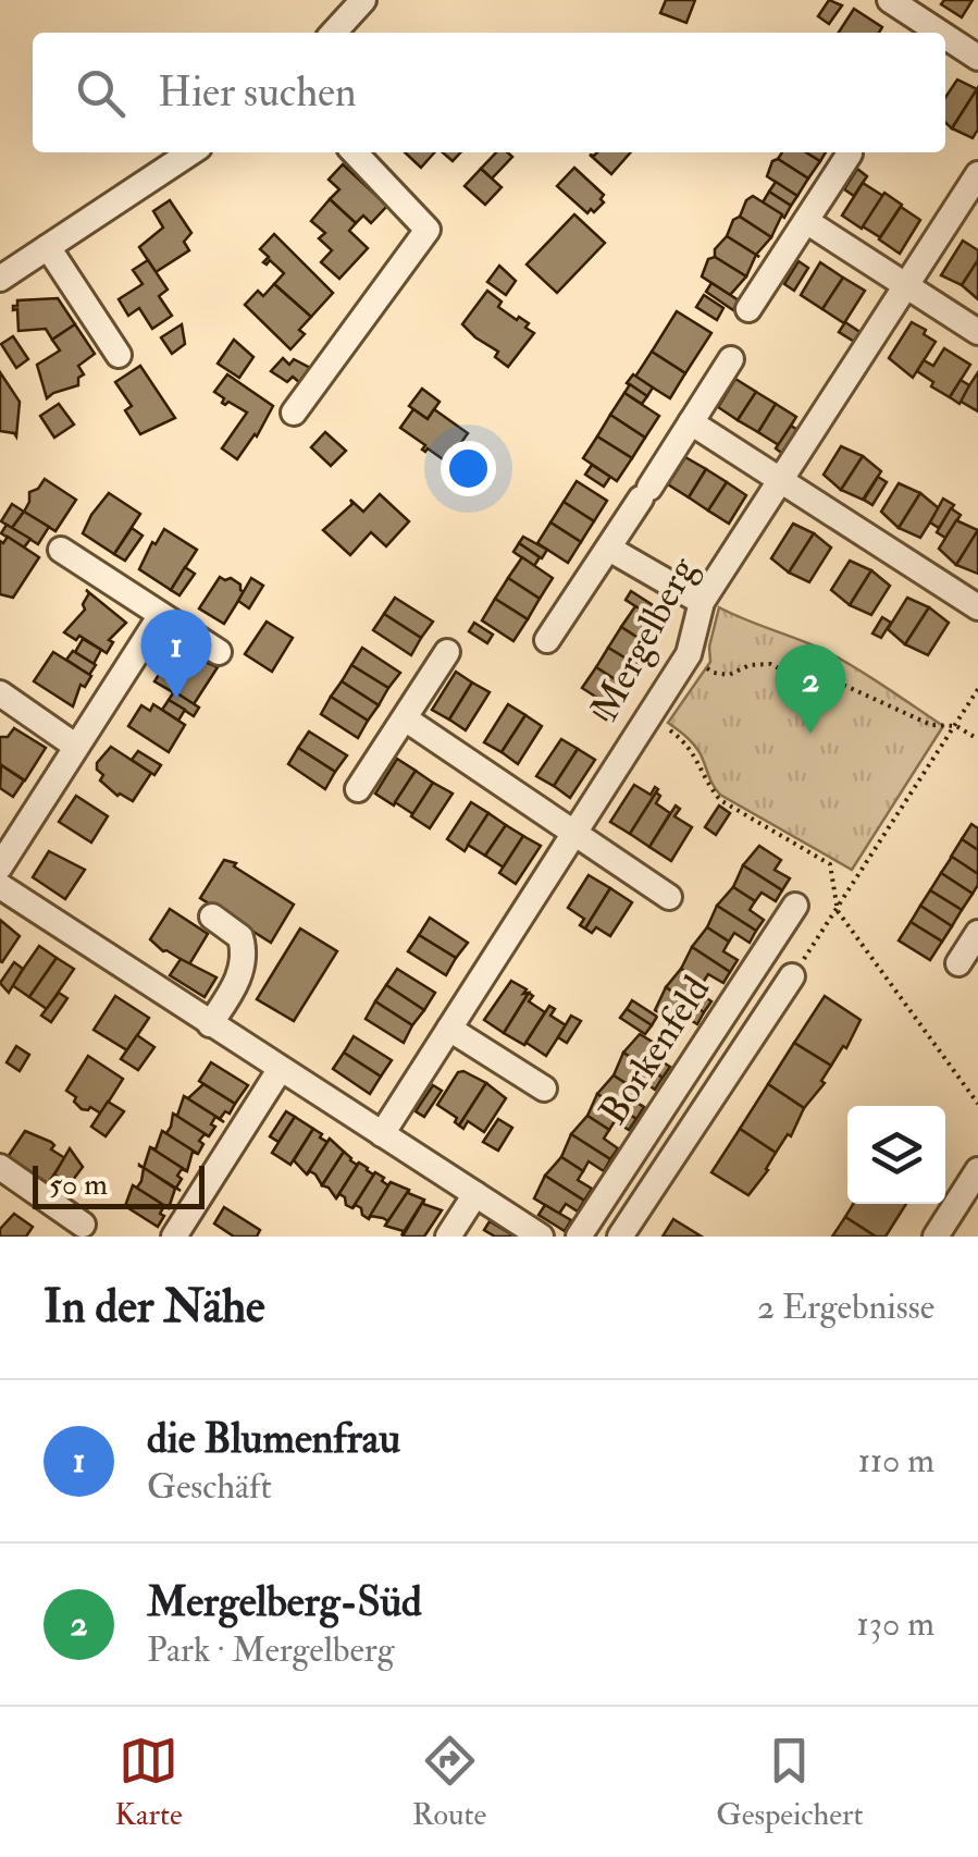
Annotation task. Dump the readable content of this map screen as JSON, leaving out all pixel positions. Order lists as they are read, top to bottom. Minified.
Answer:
{"streets":{"street":["Mergelberg","Borkenfeld"]},"scale_bar":"50 m","page":{"search":"Hier suchen","pins":["1","2"],"scale":"50 m","heading":["In der Nähe","2 Ergebnisse"],"list":[{"mark":"1","name":"die Blumenfrau","note":"Geschäft","value":"110 m"},{"mark":"2","name":"Mergelberg-Süd","note":"Park · Mergelberg","value":"130 m"}],"nav":["Karte","Route","Gespeichert"]}}
